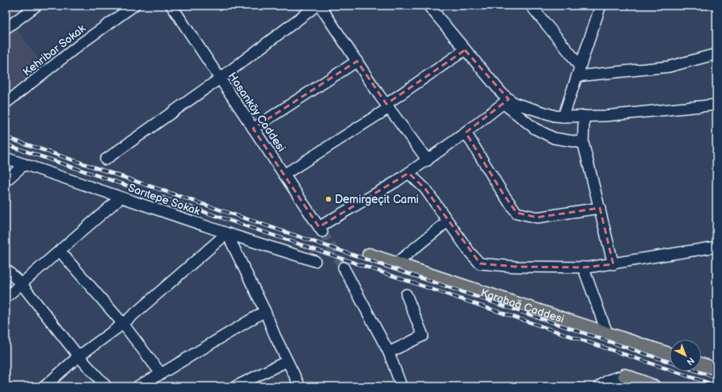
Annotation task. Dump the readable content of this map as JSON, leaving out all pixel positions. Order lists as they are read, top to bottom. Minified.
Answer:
{"streets":{"main road":["Karabağ Caddesi"],"street":["Kehribar Sokak","Hasanköy Caddesi","Sarıtepe Sokak"]},"places":["Demirgeçit Cami"],"north":"bottom right"}
